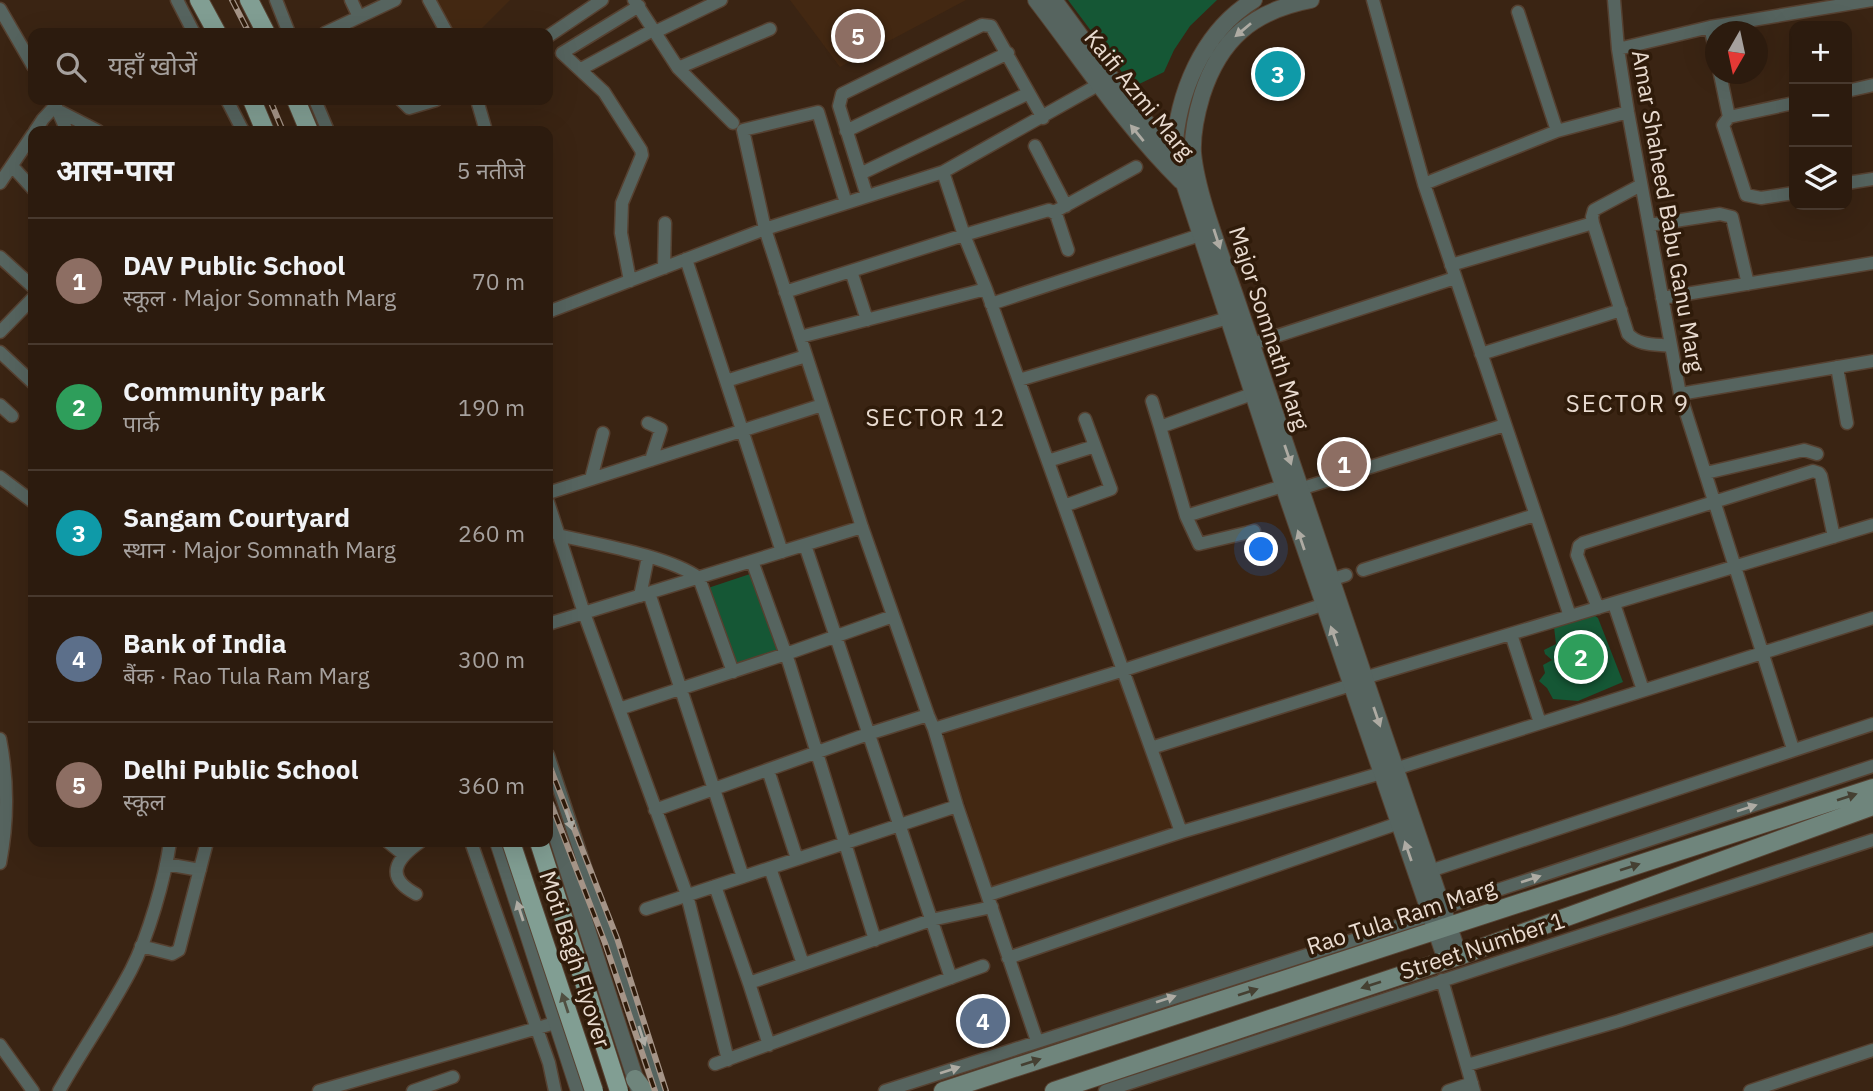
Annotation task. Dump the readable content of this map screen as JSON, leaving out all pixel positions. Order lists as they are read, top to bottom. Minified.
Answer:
{"streets":{"main road":["Rao Tula Ram Marg","Moti Bagh Flyover"],"street":["Kaifi Azmi Marg","Amar Shaheed Babu Ganu Marg","Major Somnath Marg","Street Number 1"]},"crossings":[["Kaifi Azmi Marg","Major Somnath Marg"],["Major Somnath Marg","Rao Tula Ram Marg"]],"districts":["SECTOR 9","SECTOR 12"],"north":"bottom","page":{"pins":["5","3","1","2","4"],"map_buttons":["+","−"],"search":"यहाँ खोजें","heading":["आस-पास","5 नतीजे"],"list":[{"mark":"1","name":"DAV Public School","note":"स्कूल · Major Somnath Marg","value":"70 m"},{"mark":"2","name":"Community park","note":"पार्क","value":"190 m"},{"mark":"3","name":"Sangam Courtyard","note":"स्थान · Major Somnath Marg","value":"260 m"},{"mark":"4","name":"Bank of India","note":"बैंक · Rao Tula Ram Marg","value":"300 m"},{"mark":"5","name":"Delhi Public School","note":"स्कूल","value":"360 m"}]}}
